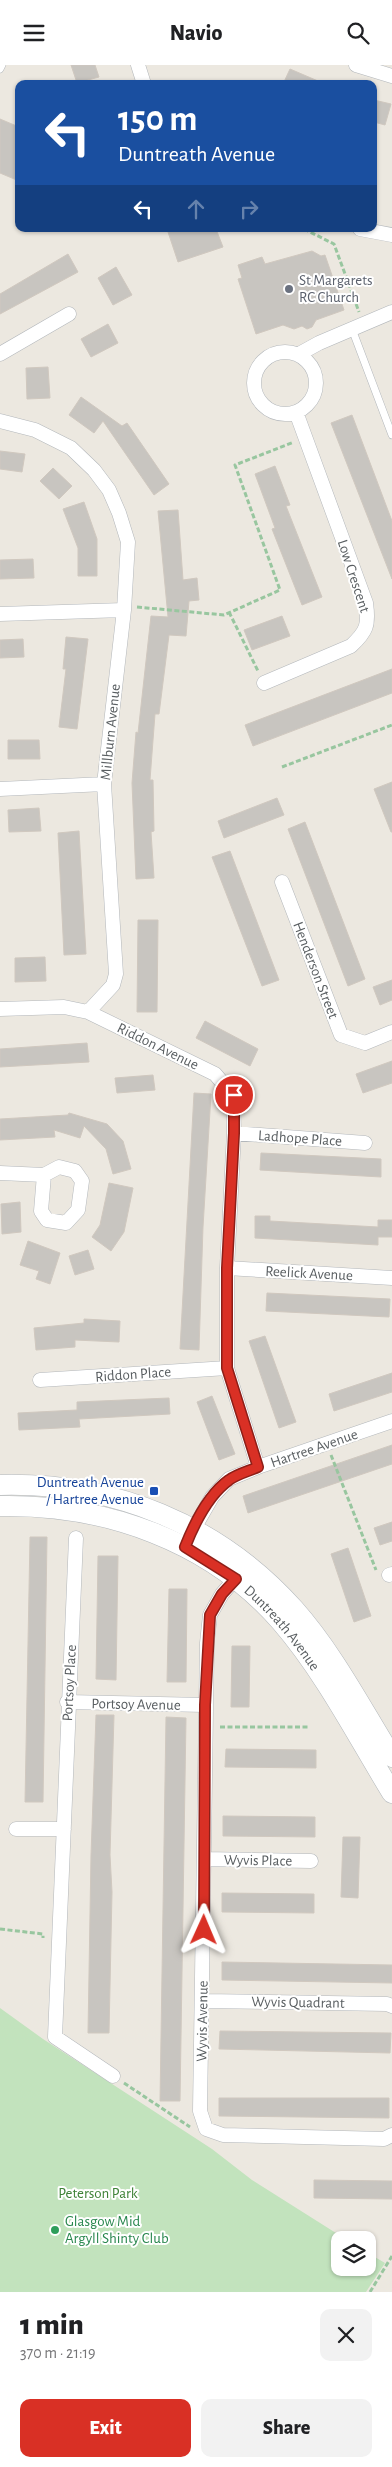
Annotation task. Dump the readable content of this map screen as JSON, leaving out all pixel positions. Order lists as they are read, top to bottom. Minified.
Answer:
{"streets":{"street":["Low Crescent","Millburn Avenue","Henderson Street","Riddon Avenue","Ladhope Place","Reelick Avenue","Riddon Place","Hartree Avenue","Duntreath Avenue","Portsoy Place","Portsoy Avenue","Wyvis Place","Wyvis Quadrant","Wyvis Avenue"]},"crossings":[["Millburn Avenue","Riddon Avenue"],["Riddon Avenue","Ladhope Place"],["Riddon Avenue","Reelick Avenue"],["Riddon Avenue","Riddon Place"],["Riddon Avenue","Hartree Avenue"],["Hartree Avenue","Duntreath Avenue"],["Duntreath Avenue","Wyvis Avenue"],["Portsoy Place","Portsoy Avenue"],["Portsoy Avenue","Wyvis Avenue"],["Wyvis Place","Wyvis Avenue"],["Wyvis Quadrant","Wyvis Avenue"]],"parks":["Peterson Park"],"places":{"other":["St Margarets RC Church","Glasgow Mid Argyll Shinty Club"],"transit":["Duntreath Avenue / Hartree Avenue"]},"page":{"header":"Navio","turn":["150 m","Duntreath Avenue"],"heading":["1 min","370 m · 21:19"],"buttons":["Exit","Share"]}}
